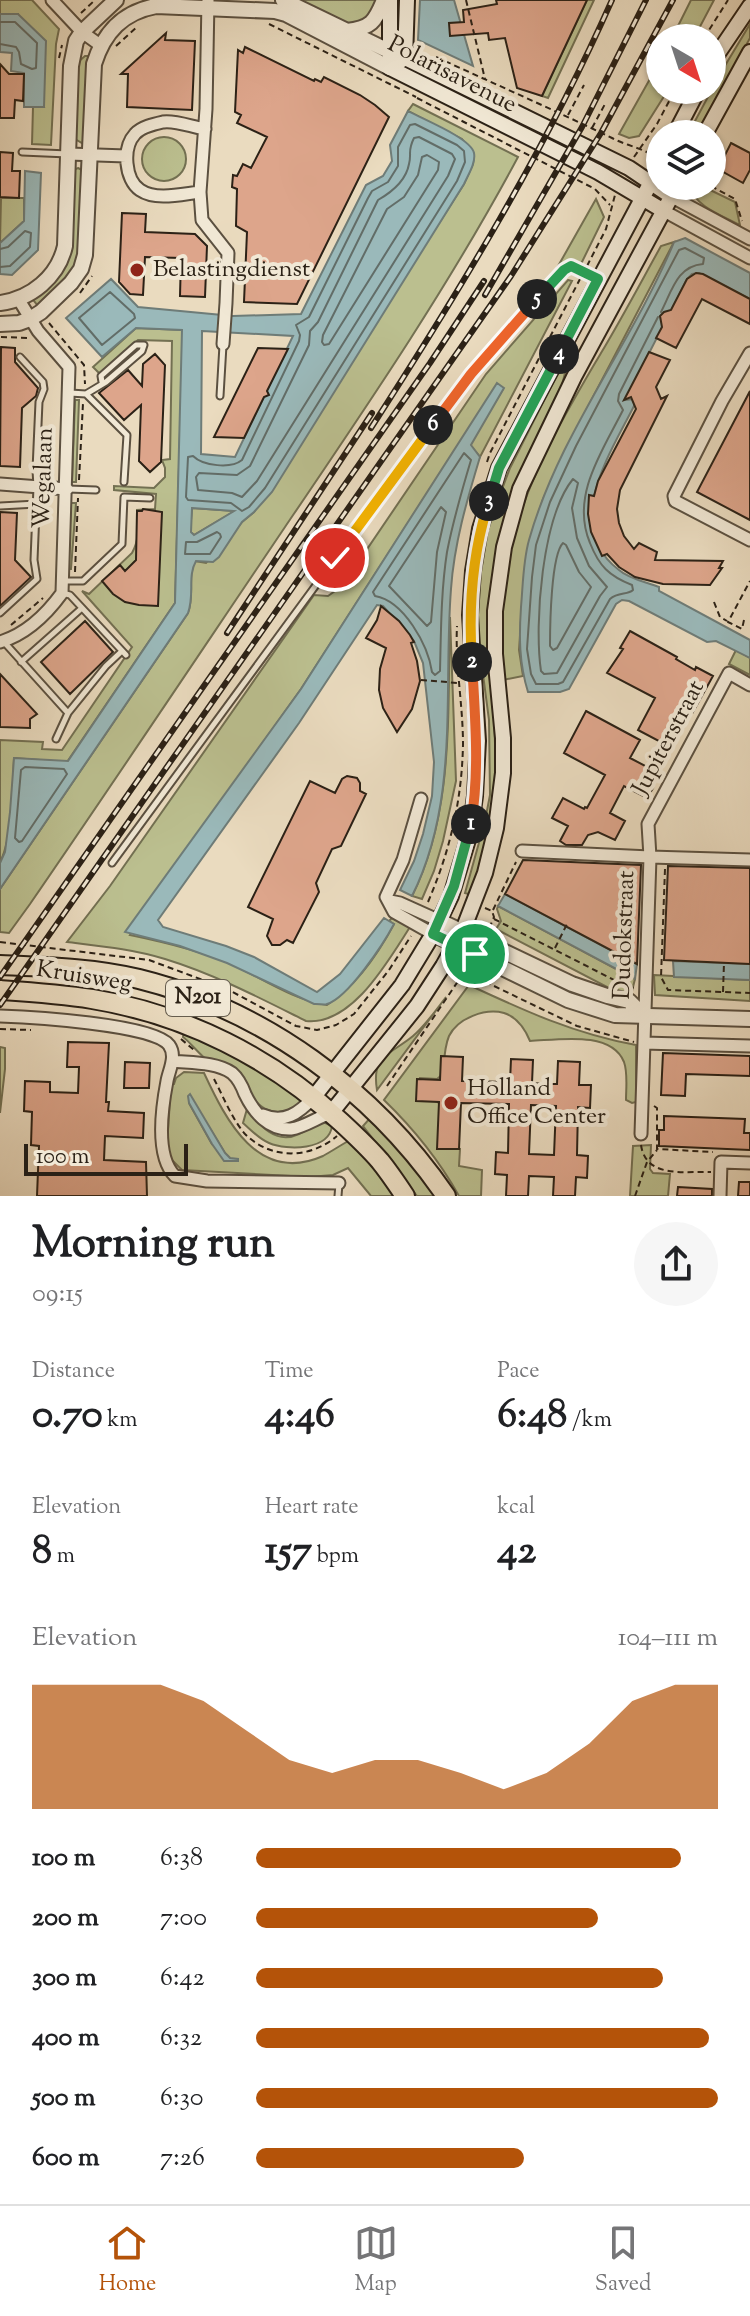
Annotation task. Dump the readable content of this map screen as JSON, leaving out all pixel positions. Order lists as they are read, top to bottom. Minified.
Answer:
{"streets":{"highway":["Kruisweg","N201"],"main road":["Polarisavenue"],"street":["Wegalaan","Jupiterstraat","Dudokstraat"]},"crossings":[["Jupiterstraat","Dudokstraat"],["Kruisweg","N201"]],"places":["Belastingdienst","Holland Office Center"],"scale_bar":"100 m","north":"bottom right","page":{"pins":["5","4","6","3","2","1"],"scale":"100 m","heading":["Morning run","09:15"],"stats":[["Distance","0.70 km"],["Time","4:46"],["Pace","6:48 /km"],["Elevation","8 m"],["Heart rate","157 bpm"],["kcal","42"]],"chart":["Elevation","104–111 m"],"list":[{"name":"100 m","note":"6:38"},{"name":"200 m","note":"7:00"},{"name":"300 m","note":"6:42"},{"name":"400 m","note":"6:32"},{"name":"500 m","note":"6:30"},{"name":"600 m","note":"7:26"}],"tabs":["Home","Map","Saved"]}}
